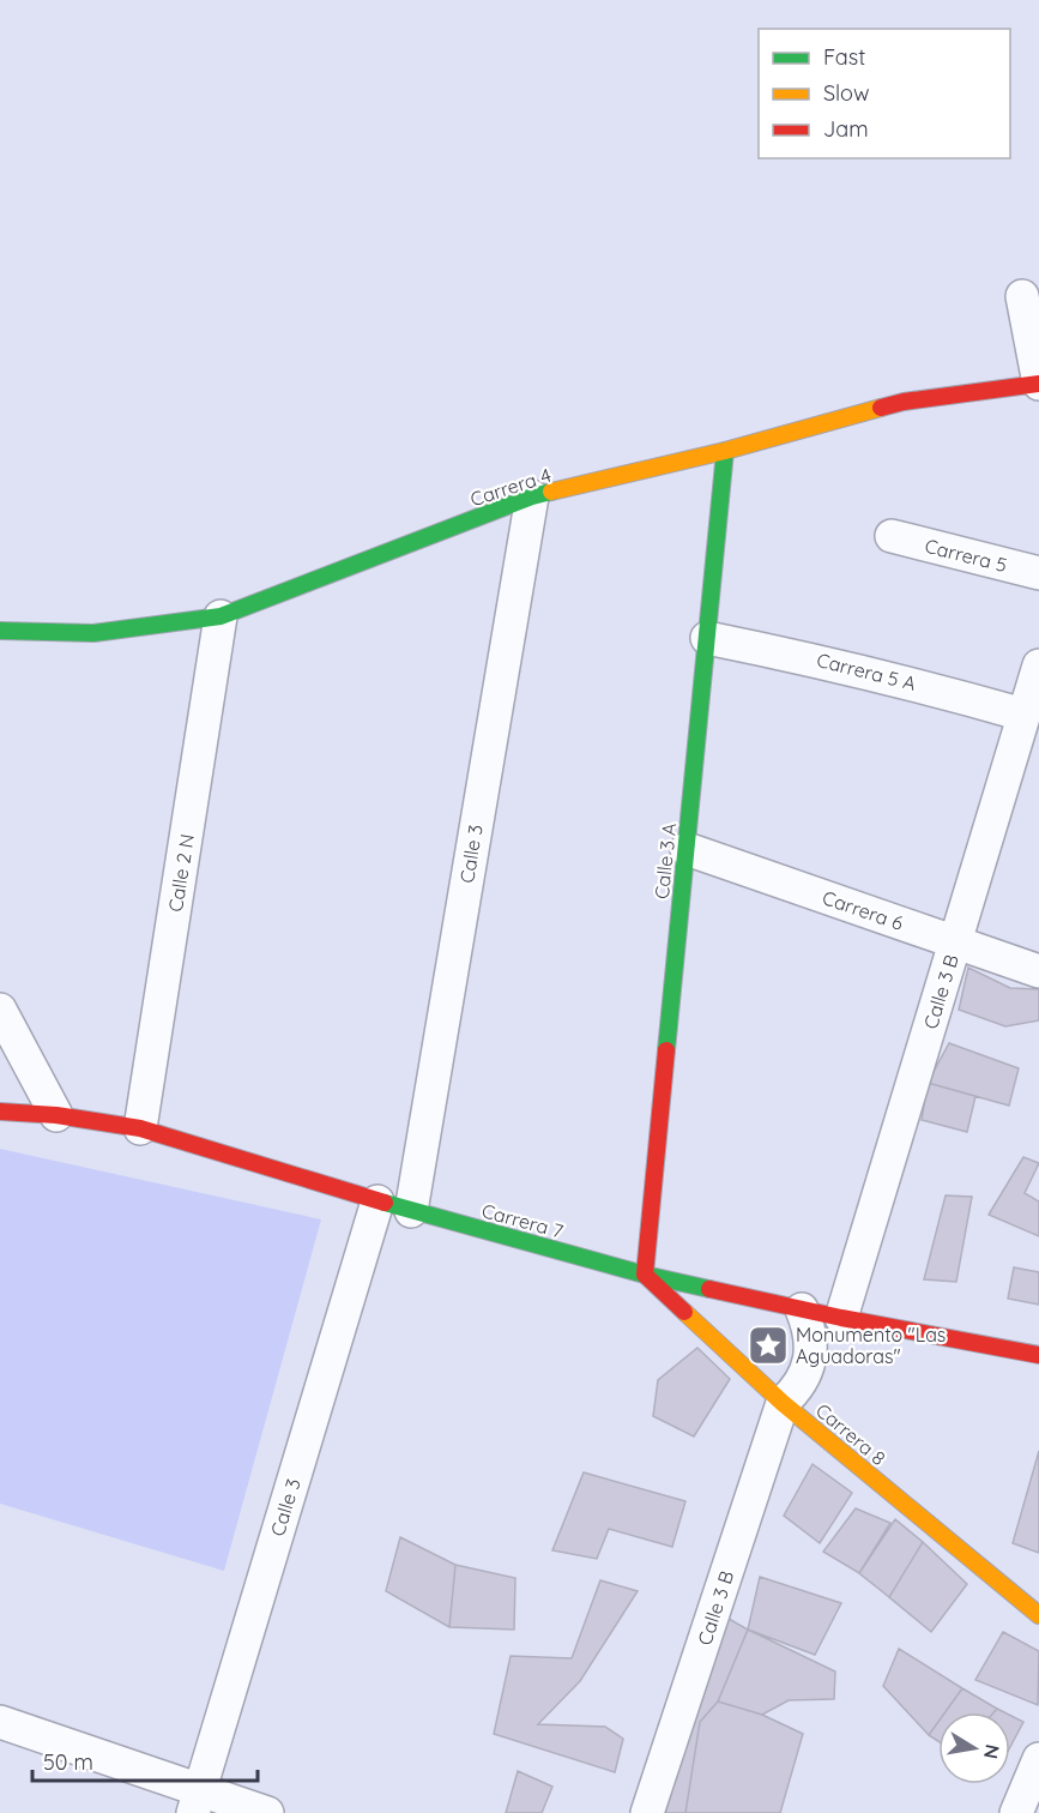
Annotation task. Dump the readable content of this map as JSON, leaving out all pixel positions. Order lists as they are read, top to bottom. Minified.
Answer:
{"streets":{"street":["Carrera 4","Carrera 5","Carrera 5 A","Calle 3","Calle 3 A","Calle 2 N","Carrera 6","Calle 3 B","Carrera 7","Carrera 8"]},"crossings":[["Carrera 4","Calle 3"],["Carrera 4","Calle 3 A"],["Carrera 4","Calle 2 N"],["Carrera 5 A","Calle 3 A"],["Carrera 5 A","Calle 3 B"],["Calle 3","Carrera 7"],["Calle 3 A","Carrera 6"],["Calle 3 A","Carrera 7"],["Calle 3 A","Carrera 8"],["Calle 2 N","Carrera 7"],["Carrera 6","Calle 3 B"],["Calle 3 B","Carrera 7"],["Calle 3 B","Carrera 8"],["Carrera 7","Carrera 8"]],"places":{"place":["Monumento \"Las Aguadoras\""]},"legend":["Fast","Slow","Jam"],"scale_bar":"50 m","north":"right"}
